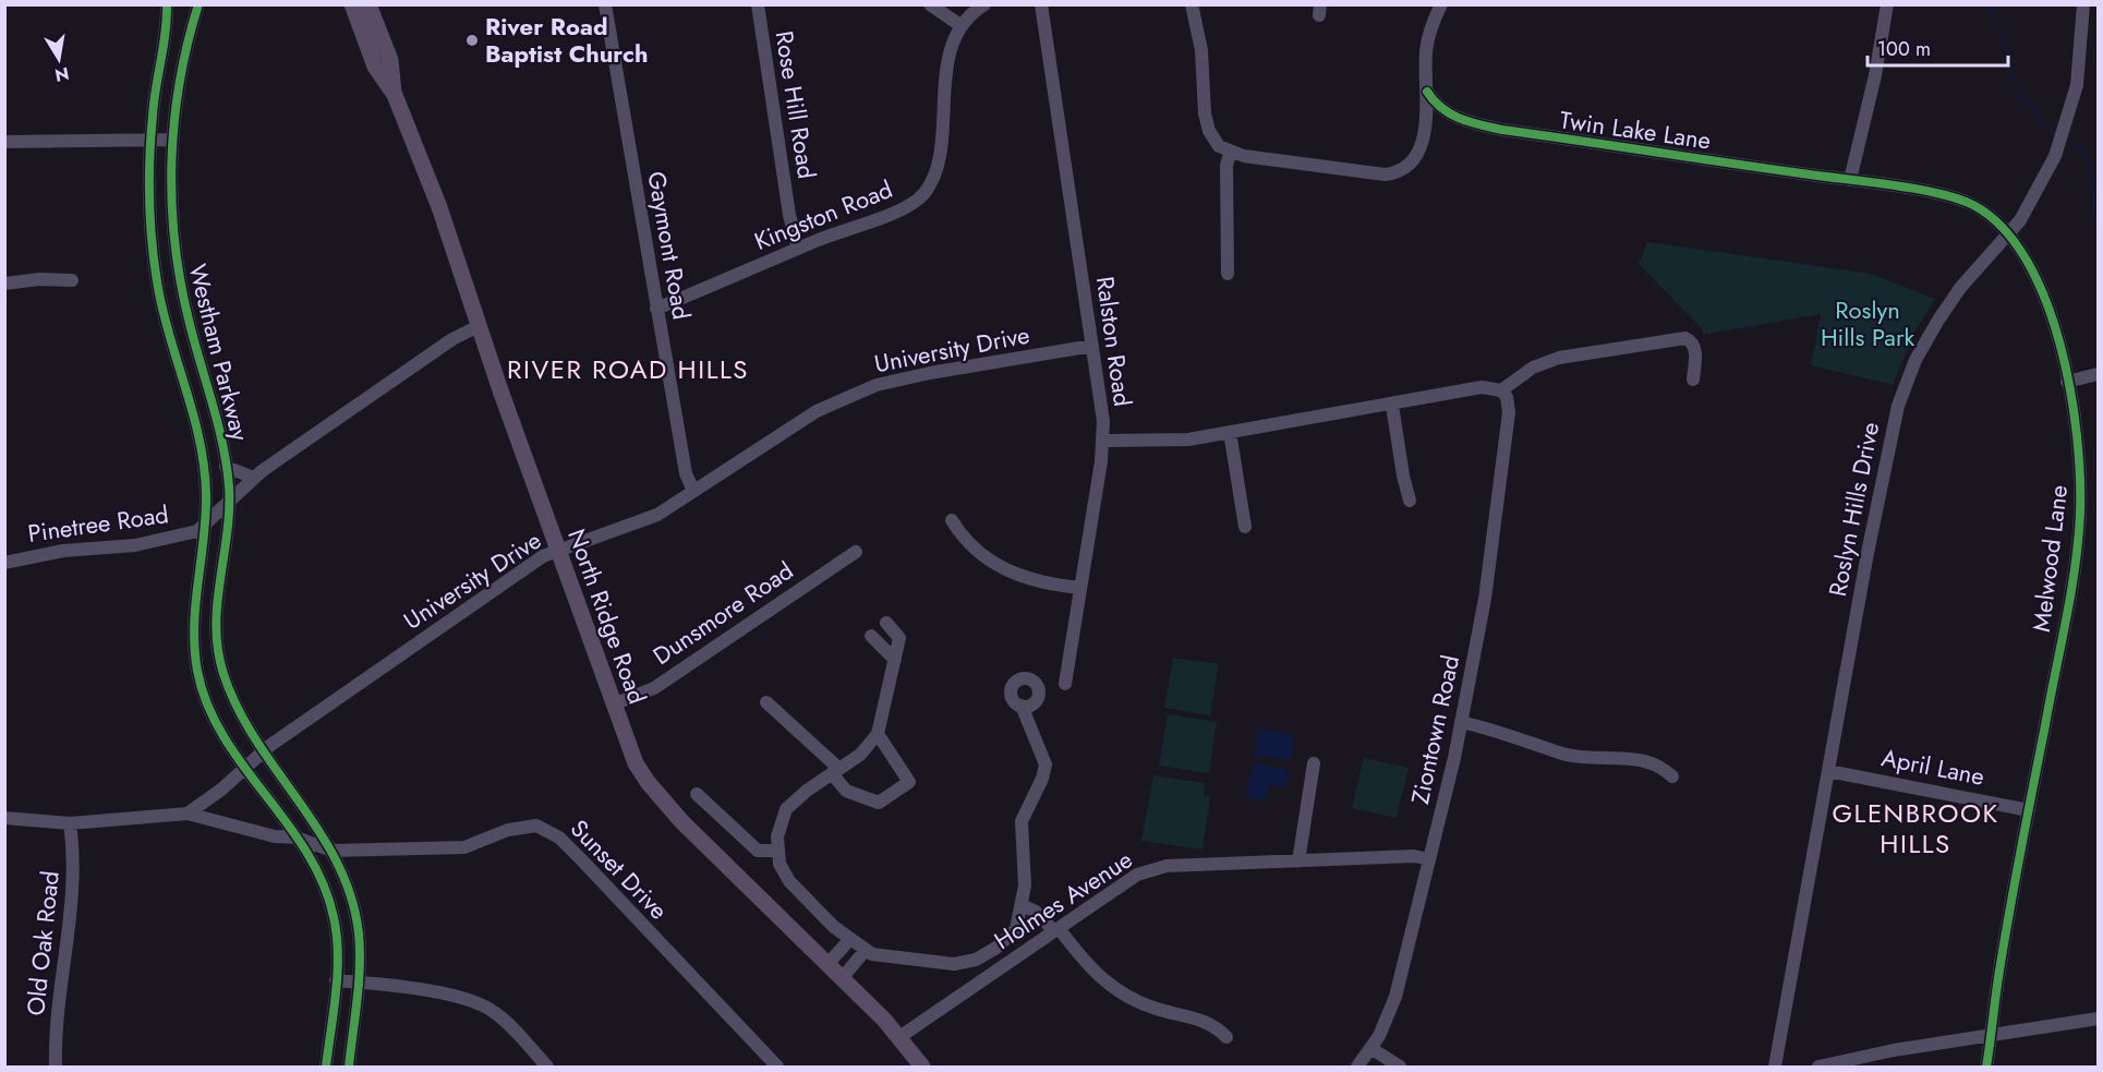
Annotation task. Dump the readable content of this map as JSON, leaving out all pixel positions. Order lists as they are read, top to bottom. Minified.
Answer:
{"streets":{"main road":["North Ridge Road"],"street":["Rose Hill Road","Twin Lake Lane","Kingston Road","Gaymont Road","Ralston Road","University Drive","Westham Parkway","Roslyn Hills Drive","Pinetree Road","Melwood Lane","Dunsmore Road","Ziontown Road","April Lane","Sunset Drive","Holmes Avenue","Old Oak Road"]},"crossings":[["Rose Hill Road","Kingston Road"],["Twin Lake Lane","Melwood Lane"],["Kingston Road","Gaymont Road"],["Gaymont Road","University Drive"],["Ralston Road","University Drive"],["University Drive","Westham Parkway"],["University Drive","North Ridge Road"],["University Drive","Sunset Drive"],["Westham Parkway","Pinetree Road"],["Westham Parkway","Sunset Drive"],["Roslyn Hills Drive","Melwood Lane"],["Roslyn Hills Drive","April Lane"],["Pinetree Road","North Ridge Road"],["Melwood Lane","April Lane"],["Dunsmore Road","North Ridge Road"],["North Ridge Road","Holmes Avenue"],["Ziontown Road","Holmes Avenue"]],"districts":["RIVER ROAD HILLS","GLENBROOK HILLS"],"parks":["Roslyn Hills Park"],"places":["River Road Baptist Church"],"scale_bar":"100 m","north":"bottom"}
